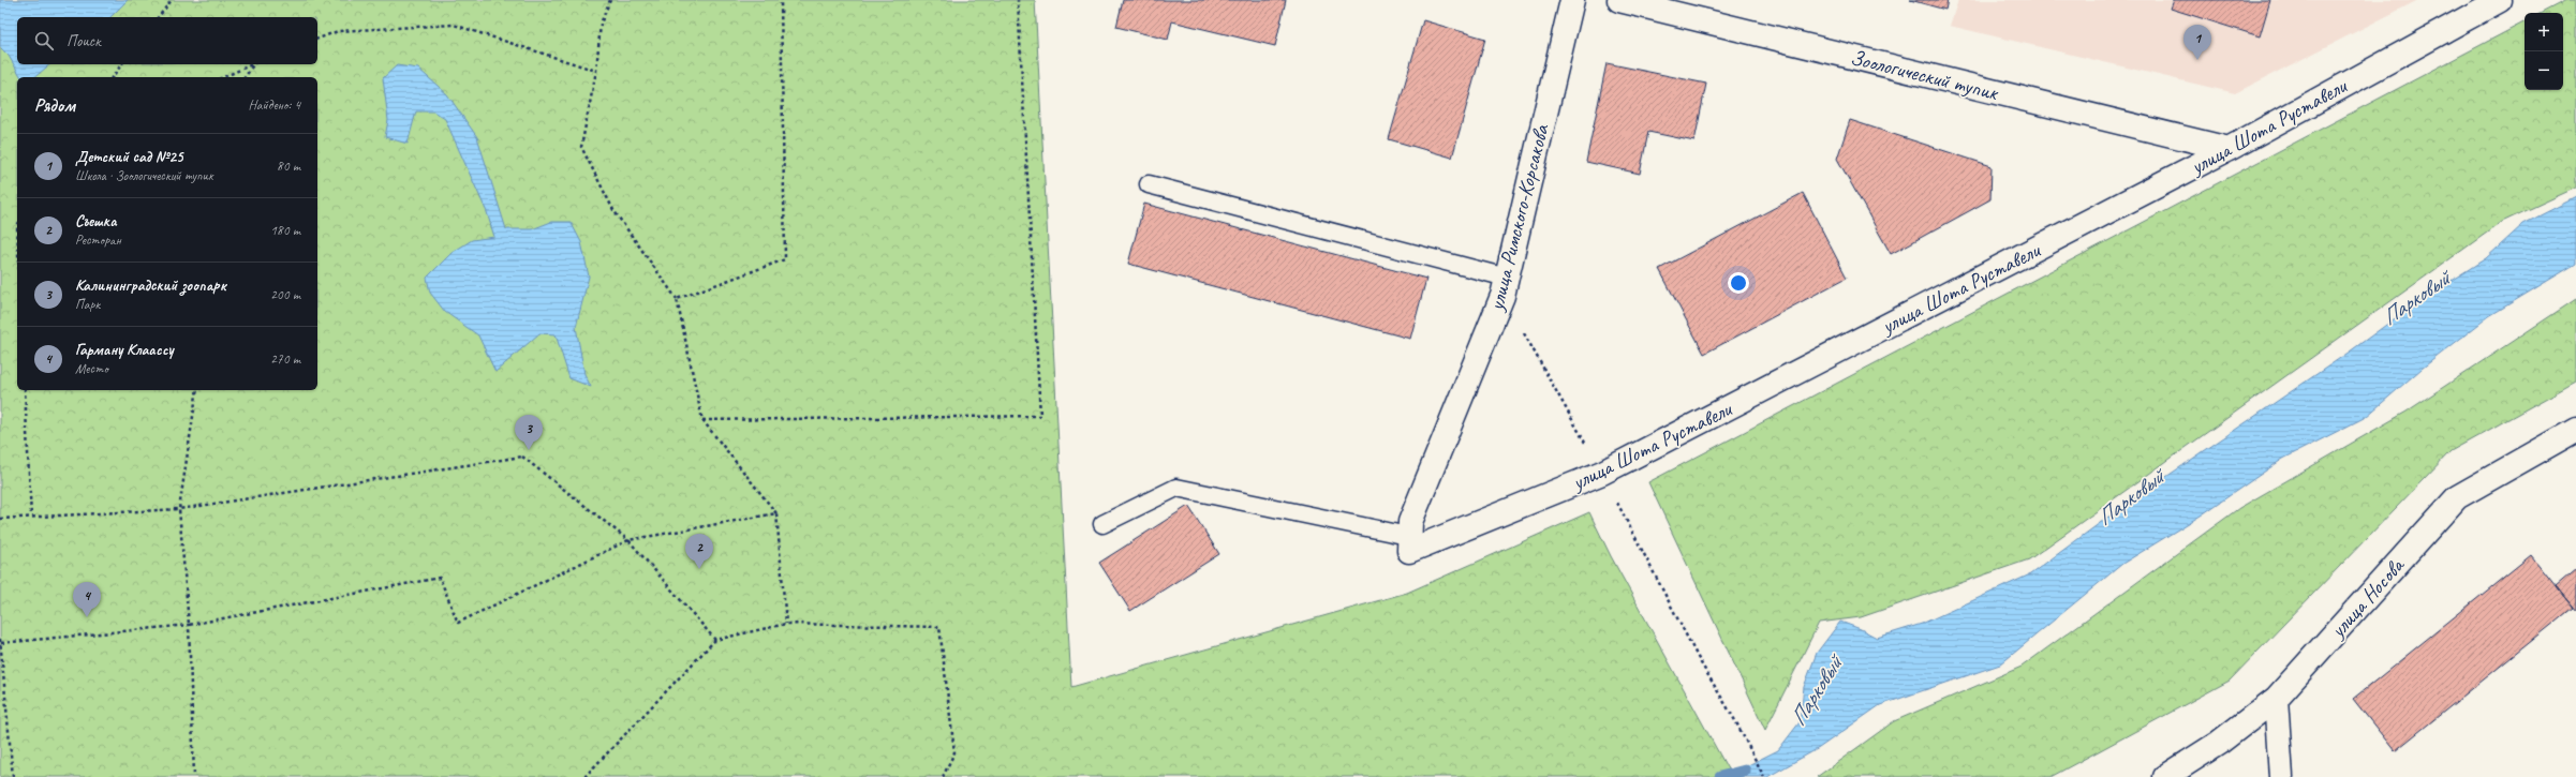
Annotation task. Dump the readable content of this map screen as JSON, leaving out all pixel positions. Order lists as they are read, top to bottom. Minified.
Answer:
{"streets":{"street":["Зоологический тупик","улица Шота Руставели","улица Римского-Корсакова","улица Носова"]},"crossings":[["Зоологический тупик","улица Шота Руставели"],["улица Шота Руставели","улица Римского-Корсакова"]],"water":["Парковый"],"page":{"map_buttons":["+","−"],"search":"Поиск","pins":["1","3","2","4"],"heading":["Рядом","Найдено: 4"],"list":[{"mark":"1","name":"Детский сад №25","note":"Школа · Зоологический тупик","value":"80 m"},{"mark":"2","name":"Съешка","note":"Ресторан","value":"180 m"},{"mark":"3","name":"Калининградский зоопарк","note":"Парк","value":"200 m"},{"mark":"4","name":"Гарману Клаассу","note":"Место","value":"270 m"}]}}
